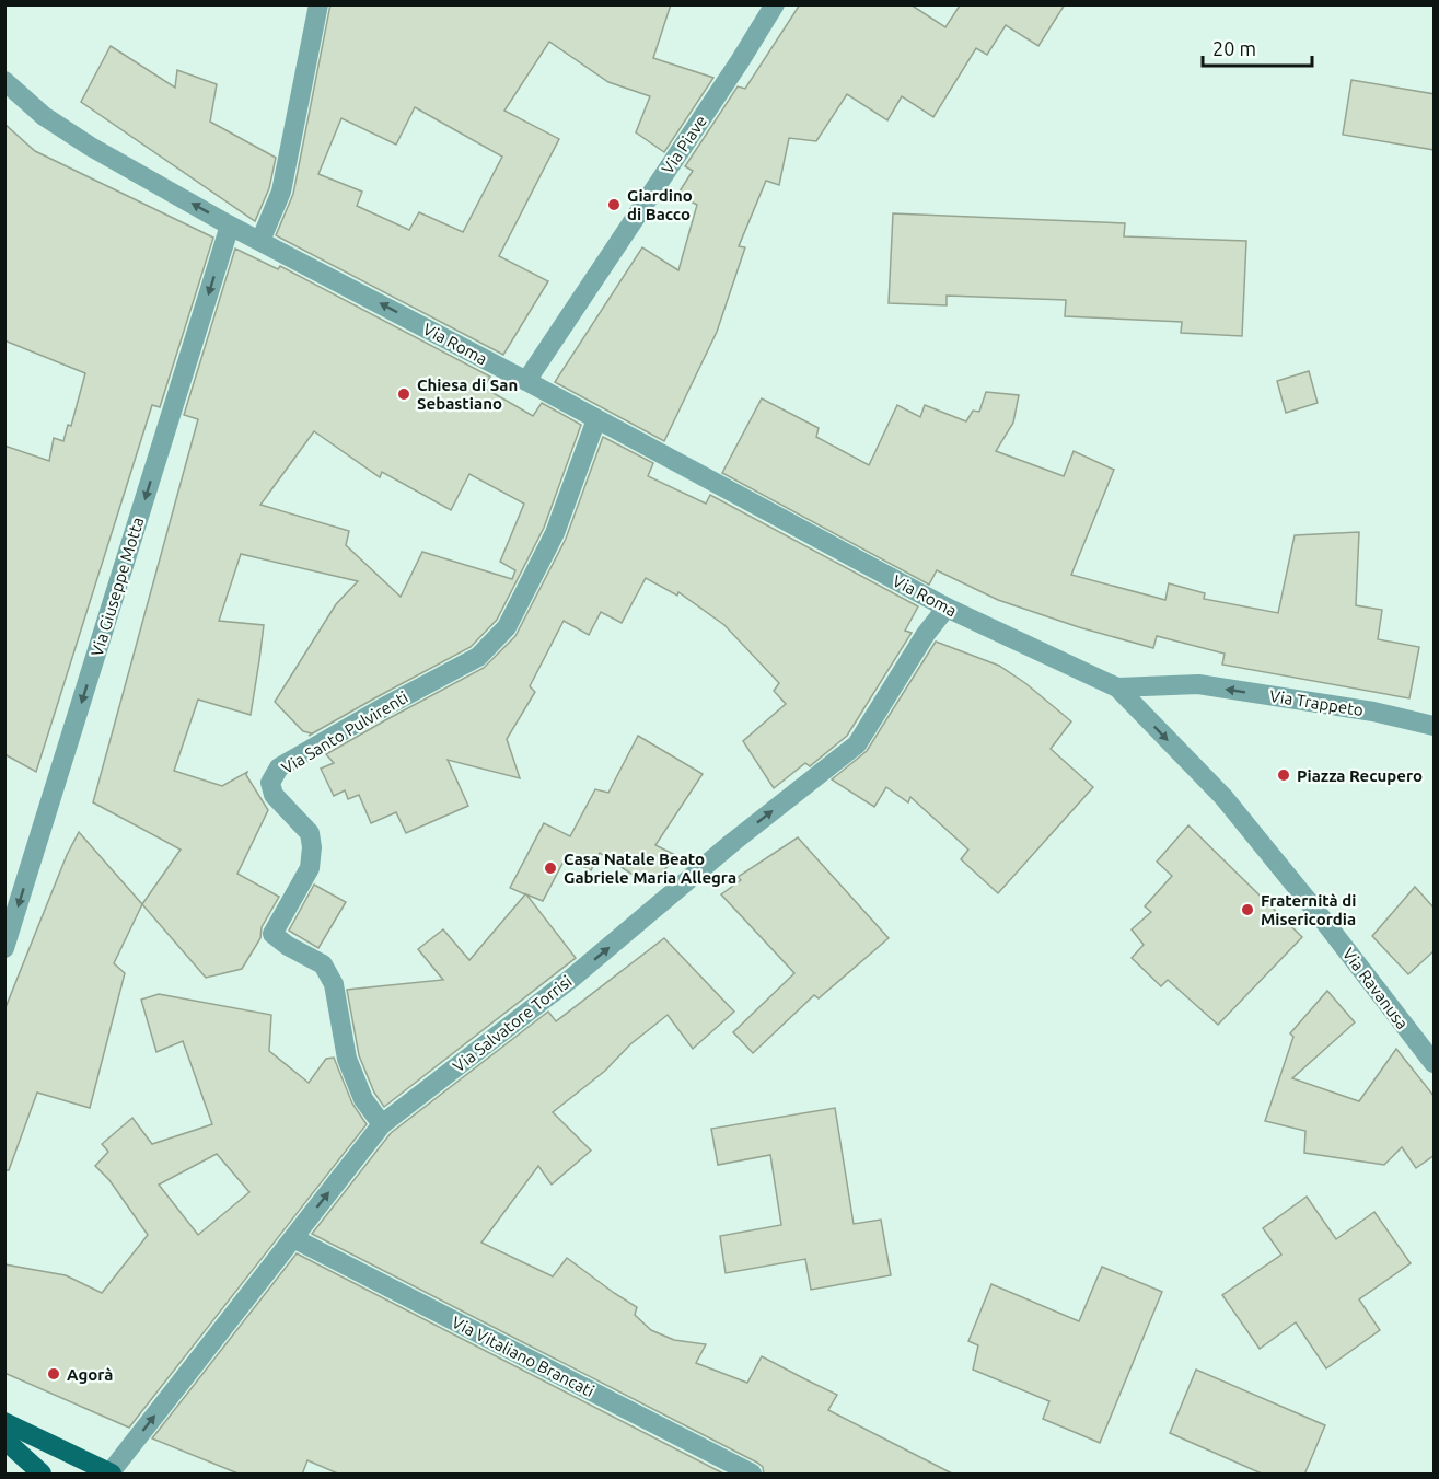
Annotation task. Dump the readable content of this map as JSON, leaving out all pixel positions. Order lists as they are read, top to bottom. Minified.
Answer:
{"streets":{"street":["Via Piave","Via Roma","Via Giuseppe Motta","Via Trappeto","Via Santo Pulvirenti","Via Ravanusa","Via Salvatore Torrisi","Via Vitaliano Brancati"]},"crossings":[["Via Piave","Via Roma"],["Via Roma","Via Giuseppe Motta"],["Via Roma","Via Trappeto"],["Via Roma","Via Santo Pulvirenti"],["Via Roma","Via Ravanusa"],["Via Roma","Via Salvatore Torrisi"],["Via Trappeto","Via Ravanusa"],["Via Santo Pulvirenti","Via Salvatore Torrisi"],["Via Salvatore Torrisi","Via Vitaliano Brancati"]],"one_way":["Via Roma","Via Giuseppe Motta","Via Trappeto","Via Ravanusa","Via Salvatore Torrisi"],"places":["Giardino di Bacco","Chiesa di San Sebastiano","Piazza Recupero","Casa Natale Beato Gabriele Maria Allegra","Fraternità di Misericordia","Agorà"],"scale_bar":"20 m"}
